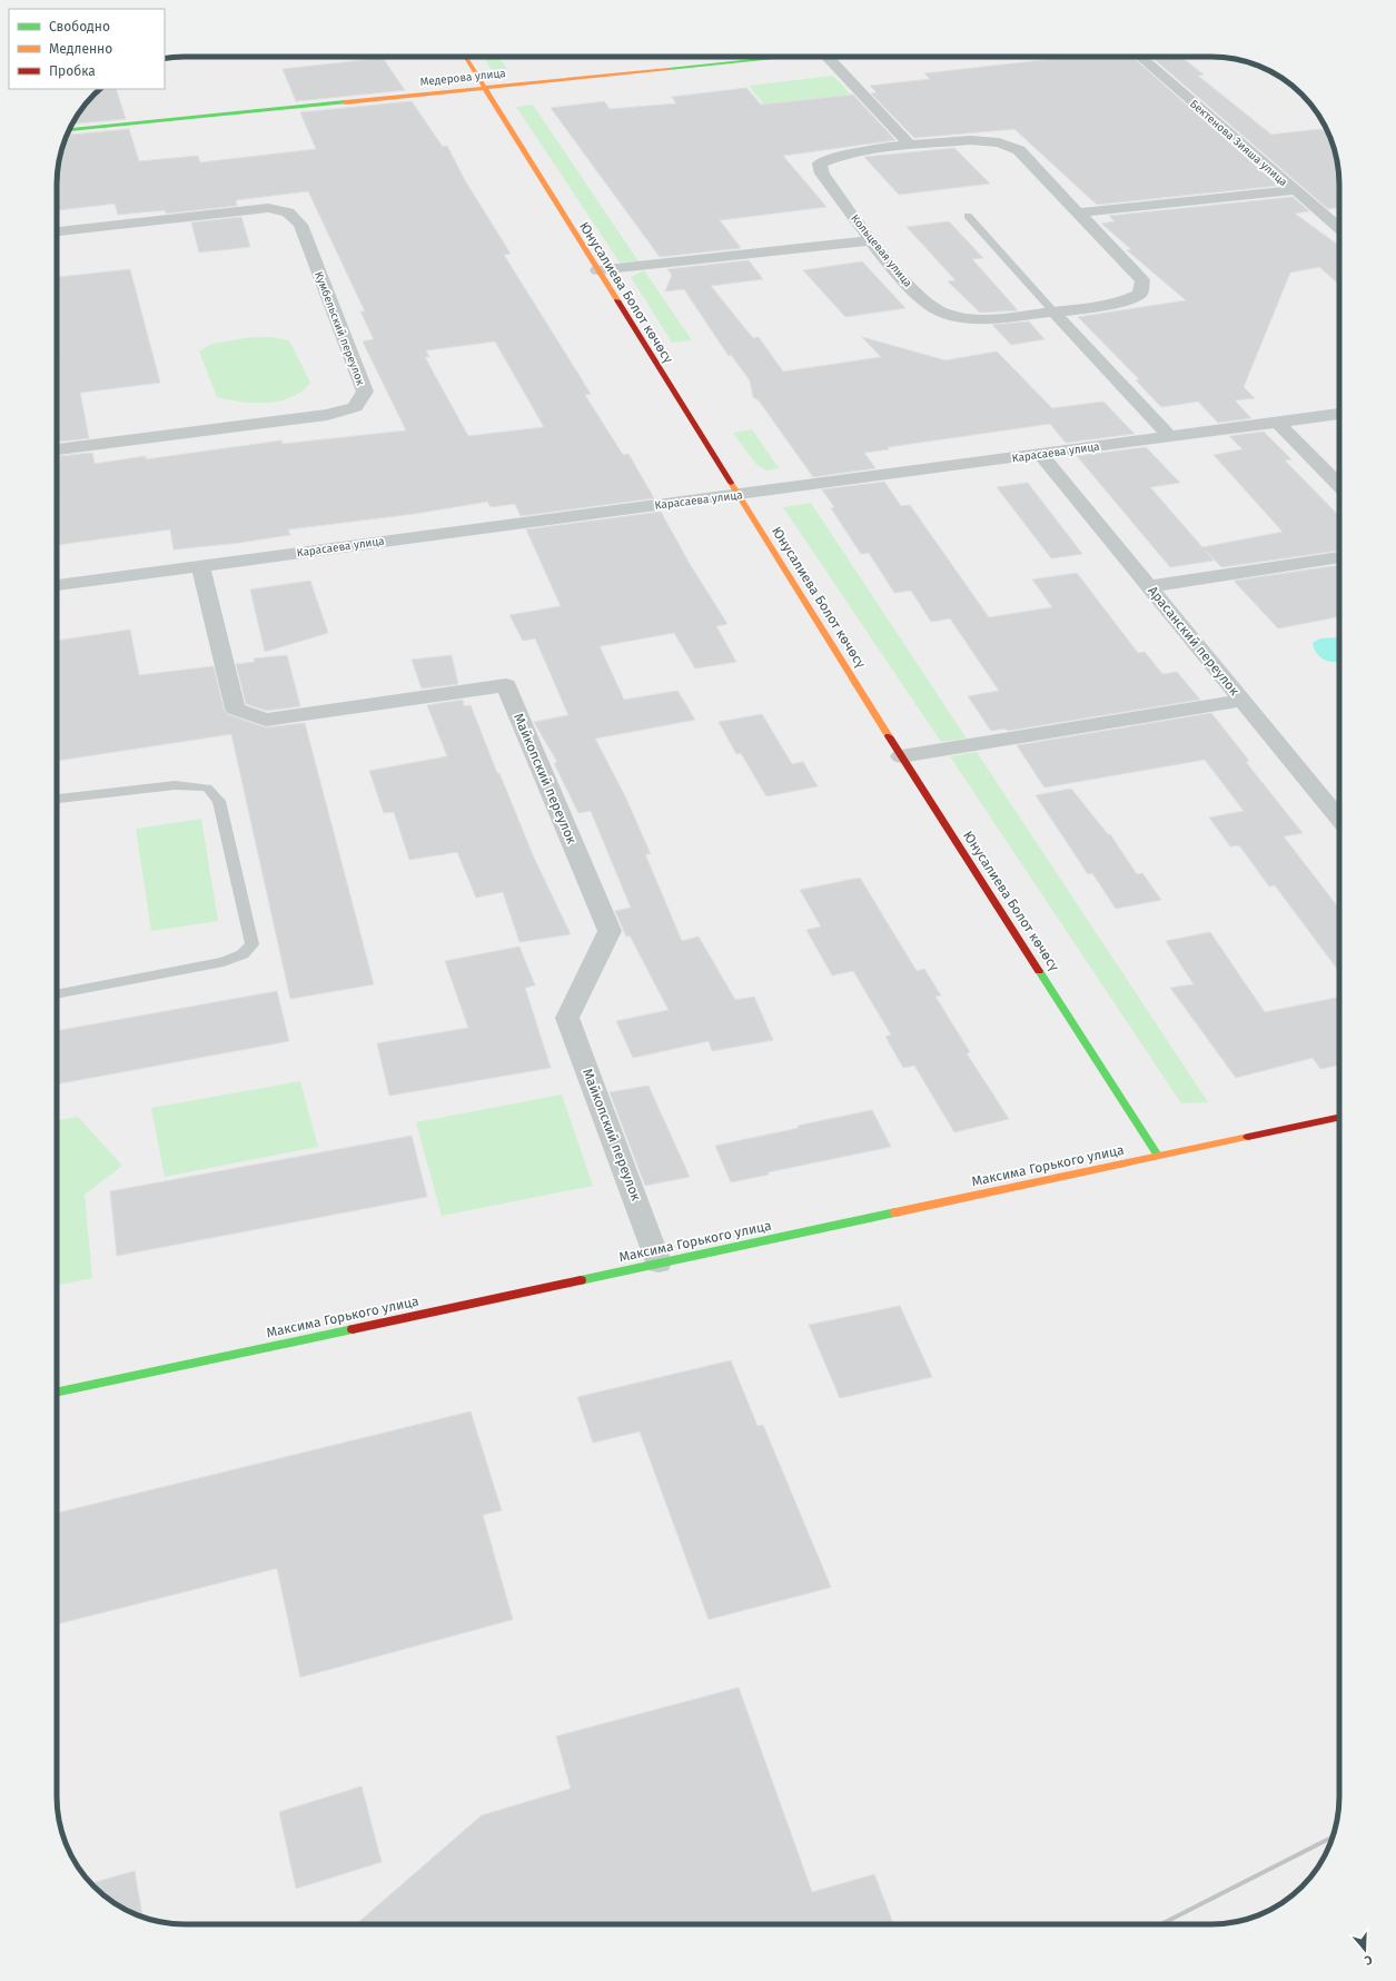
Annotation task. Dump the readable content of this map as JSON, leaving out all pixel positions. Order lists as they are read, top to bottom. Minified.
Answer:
{"streets":{"main road":["Медерова улица","Юнусалиева Болот көчөсү","Максима Горького улица"],"street":["Бектенова Зияша улица","Кольцевая улица","Кумбельский переулок","Карасаева улица","Арасанский переулок","Майкопский переулок"]},"crossings":[["Медерова улица","Юнусалиева Болот көчөсү"],["Юнусалиева Болот көчөсү","Карасаева улица"],["Юнусалиева Болот көчөсү","Максима Горького улица"],["Карасаева улица","Арасанский переулок"],["Карасаева улица","Майкопский переулок"],["Майкопский переулок","Максима Горького улица"]],"legend":["Свободно","Медленно","Пробка"],"north":"bottom"}
